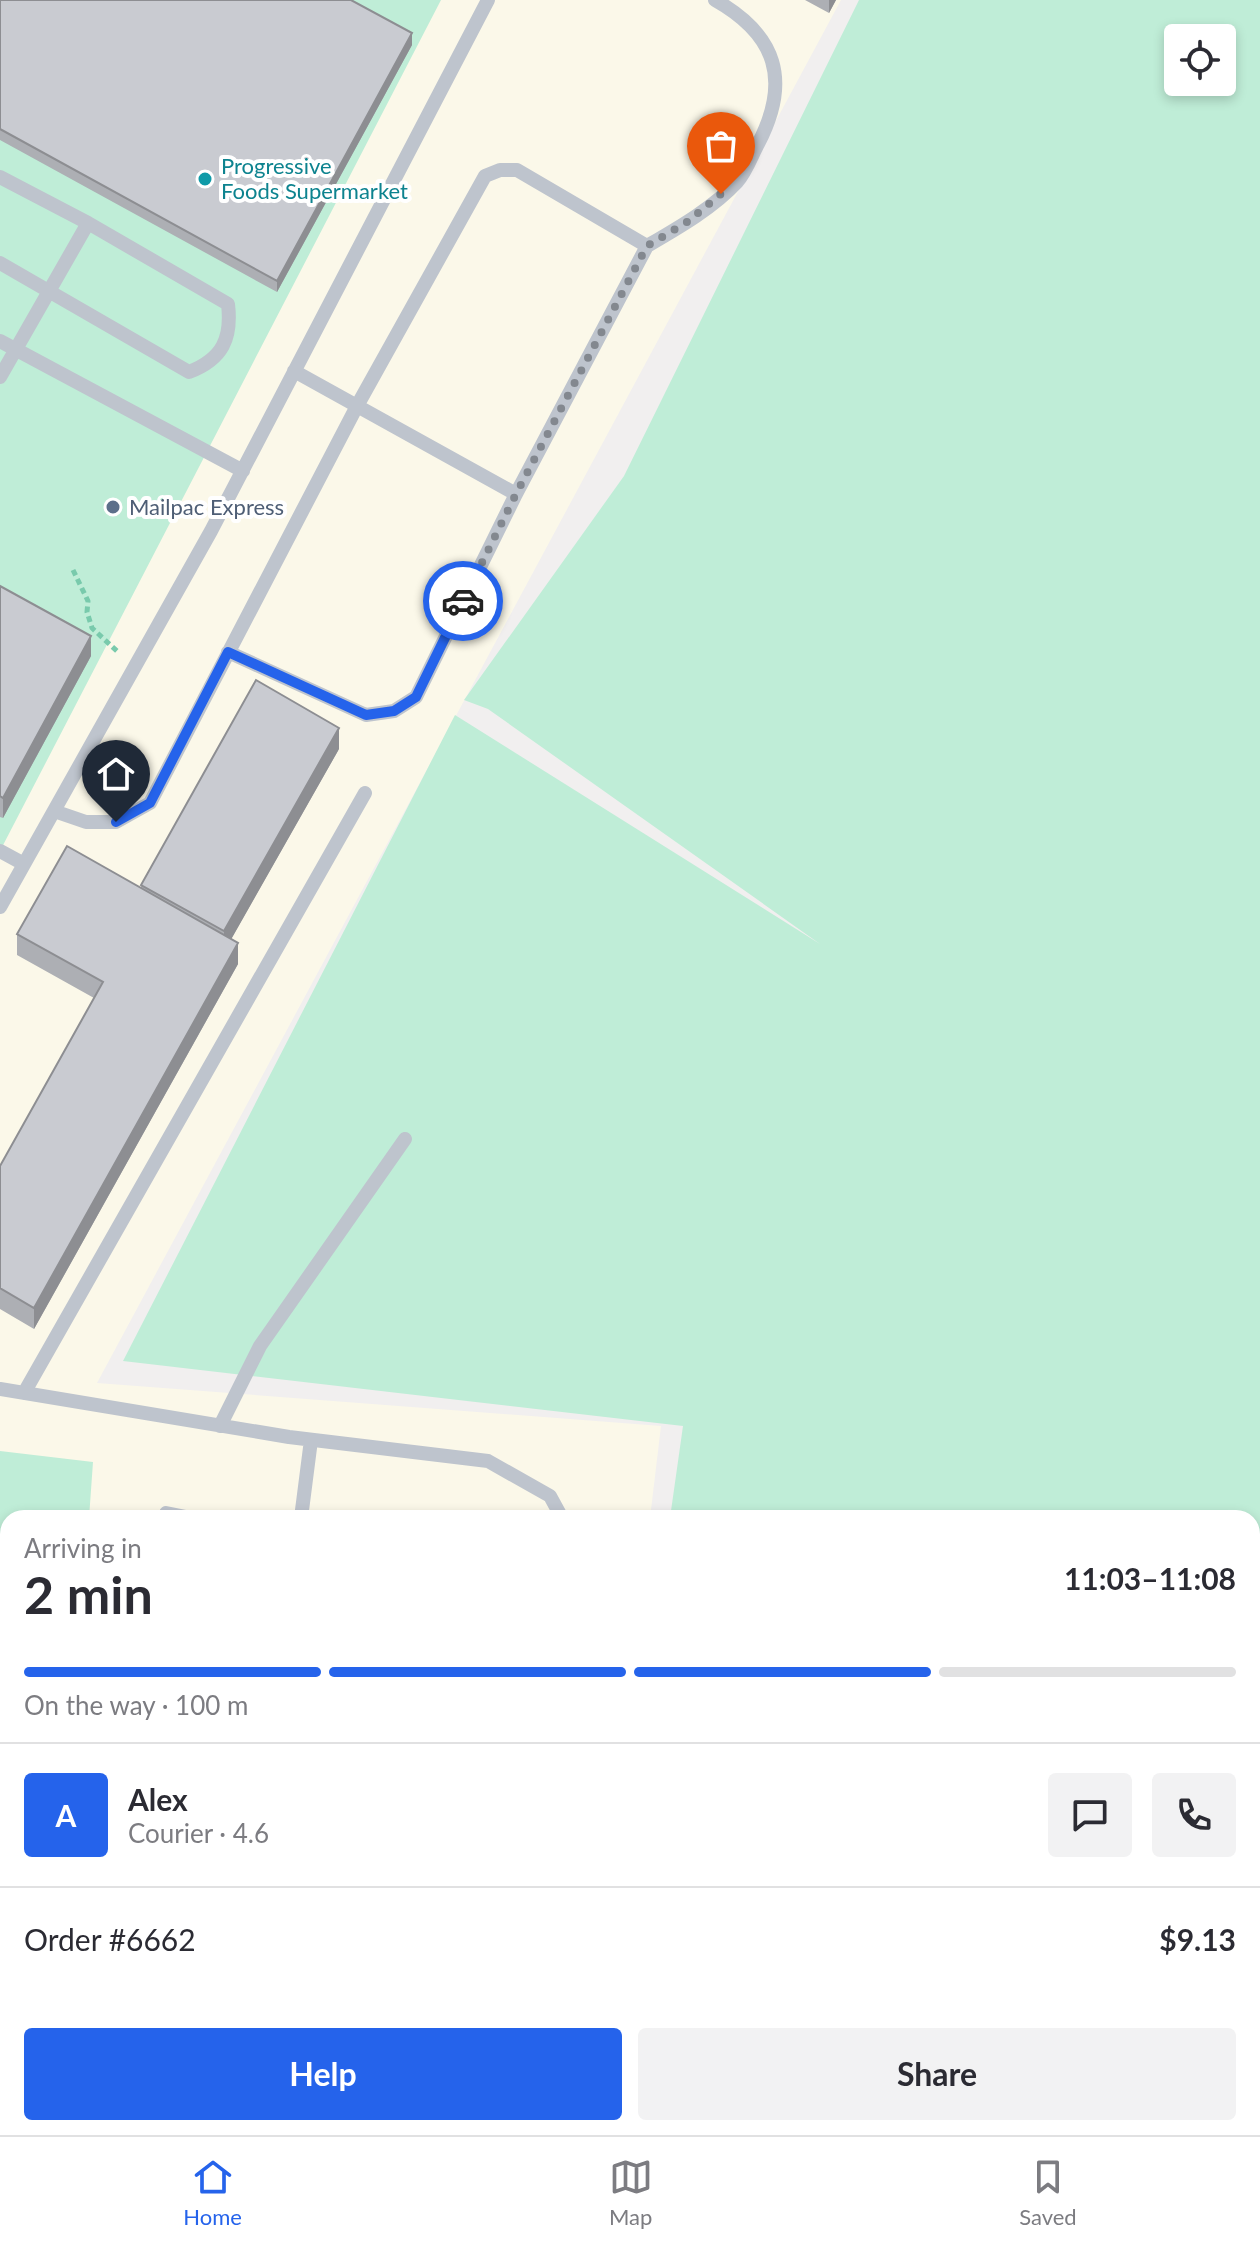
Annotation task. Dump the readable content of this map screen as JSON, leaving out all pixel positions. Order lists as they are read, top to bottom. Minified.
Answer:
{"places":["Progressive Foods Supermarket","Mailpac Express"],"page":{"heading":["2 min","Arriving in","11:03–11:08"],"panel":["Alex","Courier · 4.6","Order #6662","$9.13"],"bar":"On the way · 100 m","round":"A","buttons":["Help","Share"],"tabs":["Home","Map","Saved"]}}
